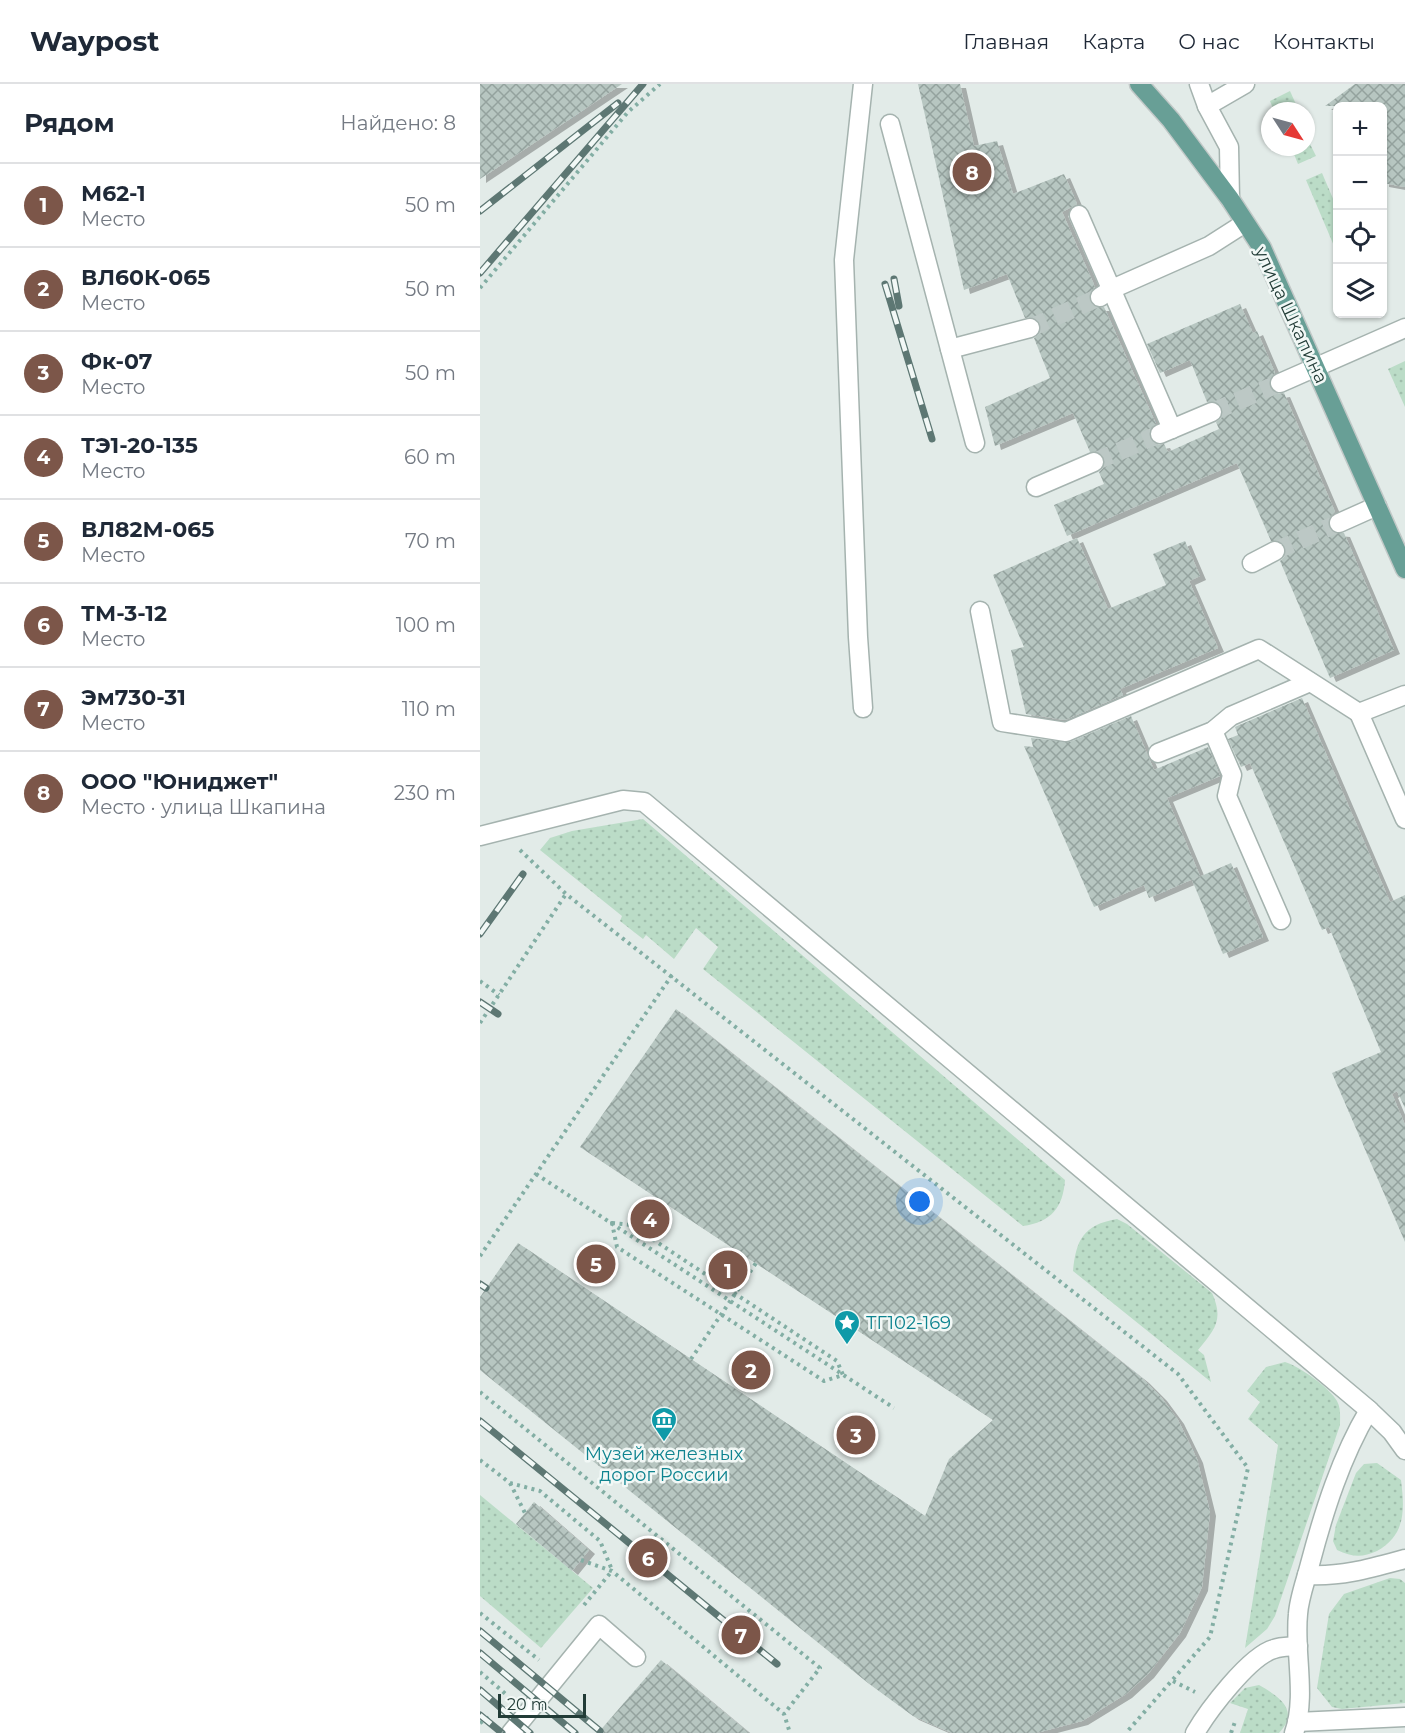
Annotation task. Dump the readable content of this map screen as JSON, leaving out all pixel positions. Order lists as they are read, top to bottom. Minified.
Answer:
{"streets":{"main road":["улица Шкапина"]},"places":{"place":["ТГ102-169"],"museum":["Музей железных дорог России"]},"scale_bar":"20 m","north":"bottom right","page":{"header":"Waypost","nav":["Главная","Карта","О нас","Контакты"],"heading":["Рядом","Найдено: 8"],"map_buttons":["+","−"],"pins":["8","4","5","1","2","3","6","7"],"list":[{"mark":"1","name":"М62-1","note":"Место","value":"50 m"},{"mark":"2","name":"ВЛ60К-065","note":"Место","value":"50 m"},{"mark":"3","name":"Фк-07","note":"Место","value":"50 m"},{"mark":"4","name":"ТЭ1-20-135","note":"Место","value":"60 m"},{"mark":"5","name":"ВЛ82М-065","note":"Место","value":"70 m"},{"mark":"6","name":"ТМ-3-12","note":"Место","value":"100 m"},{"mark":"7","name":"Эм730-31","note":"Место","value":"110 m"},{"mark":"8","name":"ООО \"Юниджет\"","note":"Место · улица Шкапина","value":"230 m"}],"scale":"20 m"}}
